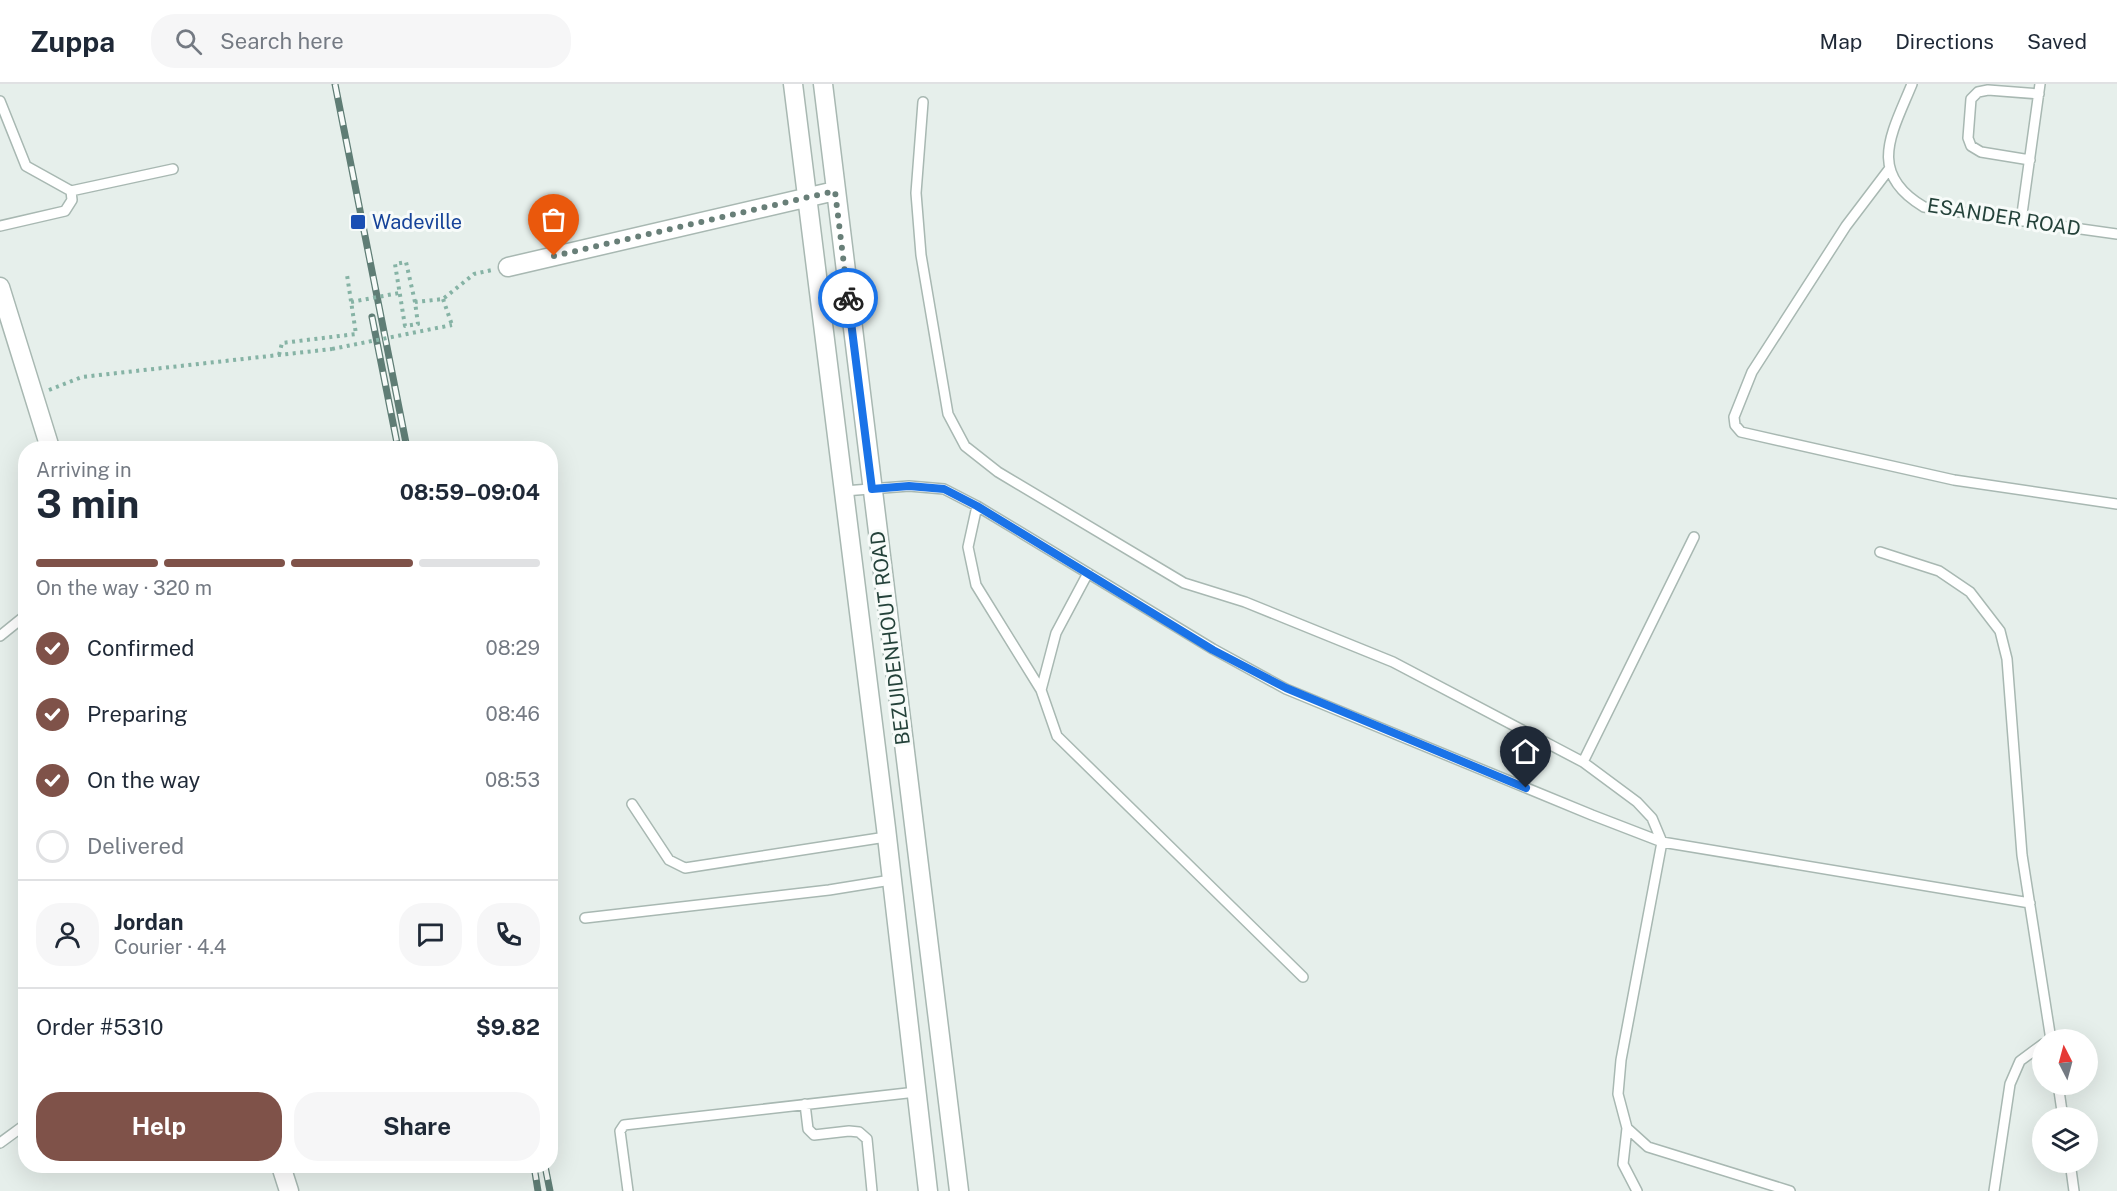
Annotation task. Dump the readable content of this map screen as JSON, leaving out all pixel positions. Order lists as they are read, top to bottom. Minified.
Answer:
{"streets":{"street":["BEZUIDENHOUT ROAD"],"lane":["ESANDER ROAD"]},"places":{"transit":["Wadeville"]},"north":"top","page":{"header":"Zuppa","search":"Search here","nav":["Map","Directions","Saved"],"heading":["3 min","Arriving in","08:59–09:04"],"panel":["Jordan","Courier · 4.4","Order #5310","$9.82"],"bar":"On the way · 320 m","list":[["Confirmed","08:29"],["Preparing","08:46"],["On the way","08:53"],"Delivered"],"buttons":["Help","Share"]}}
